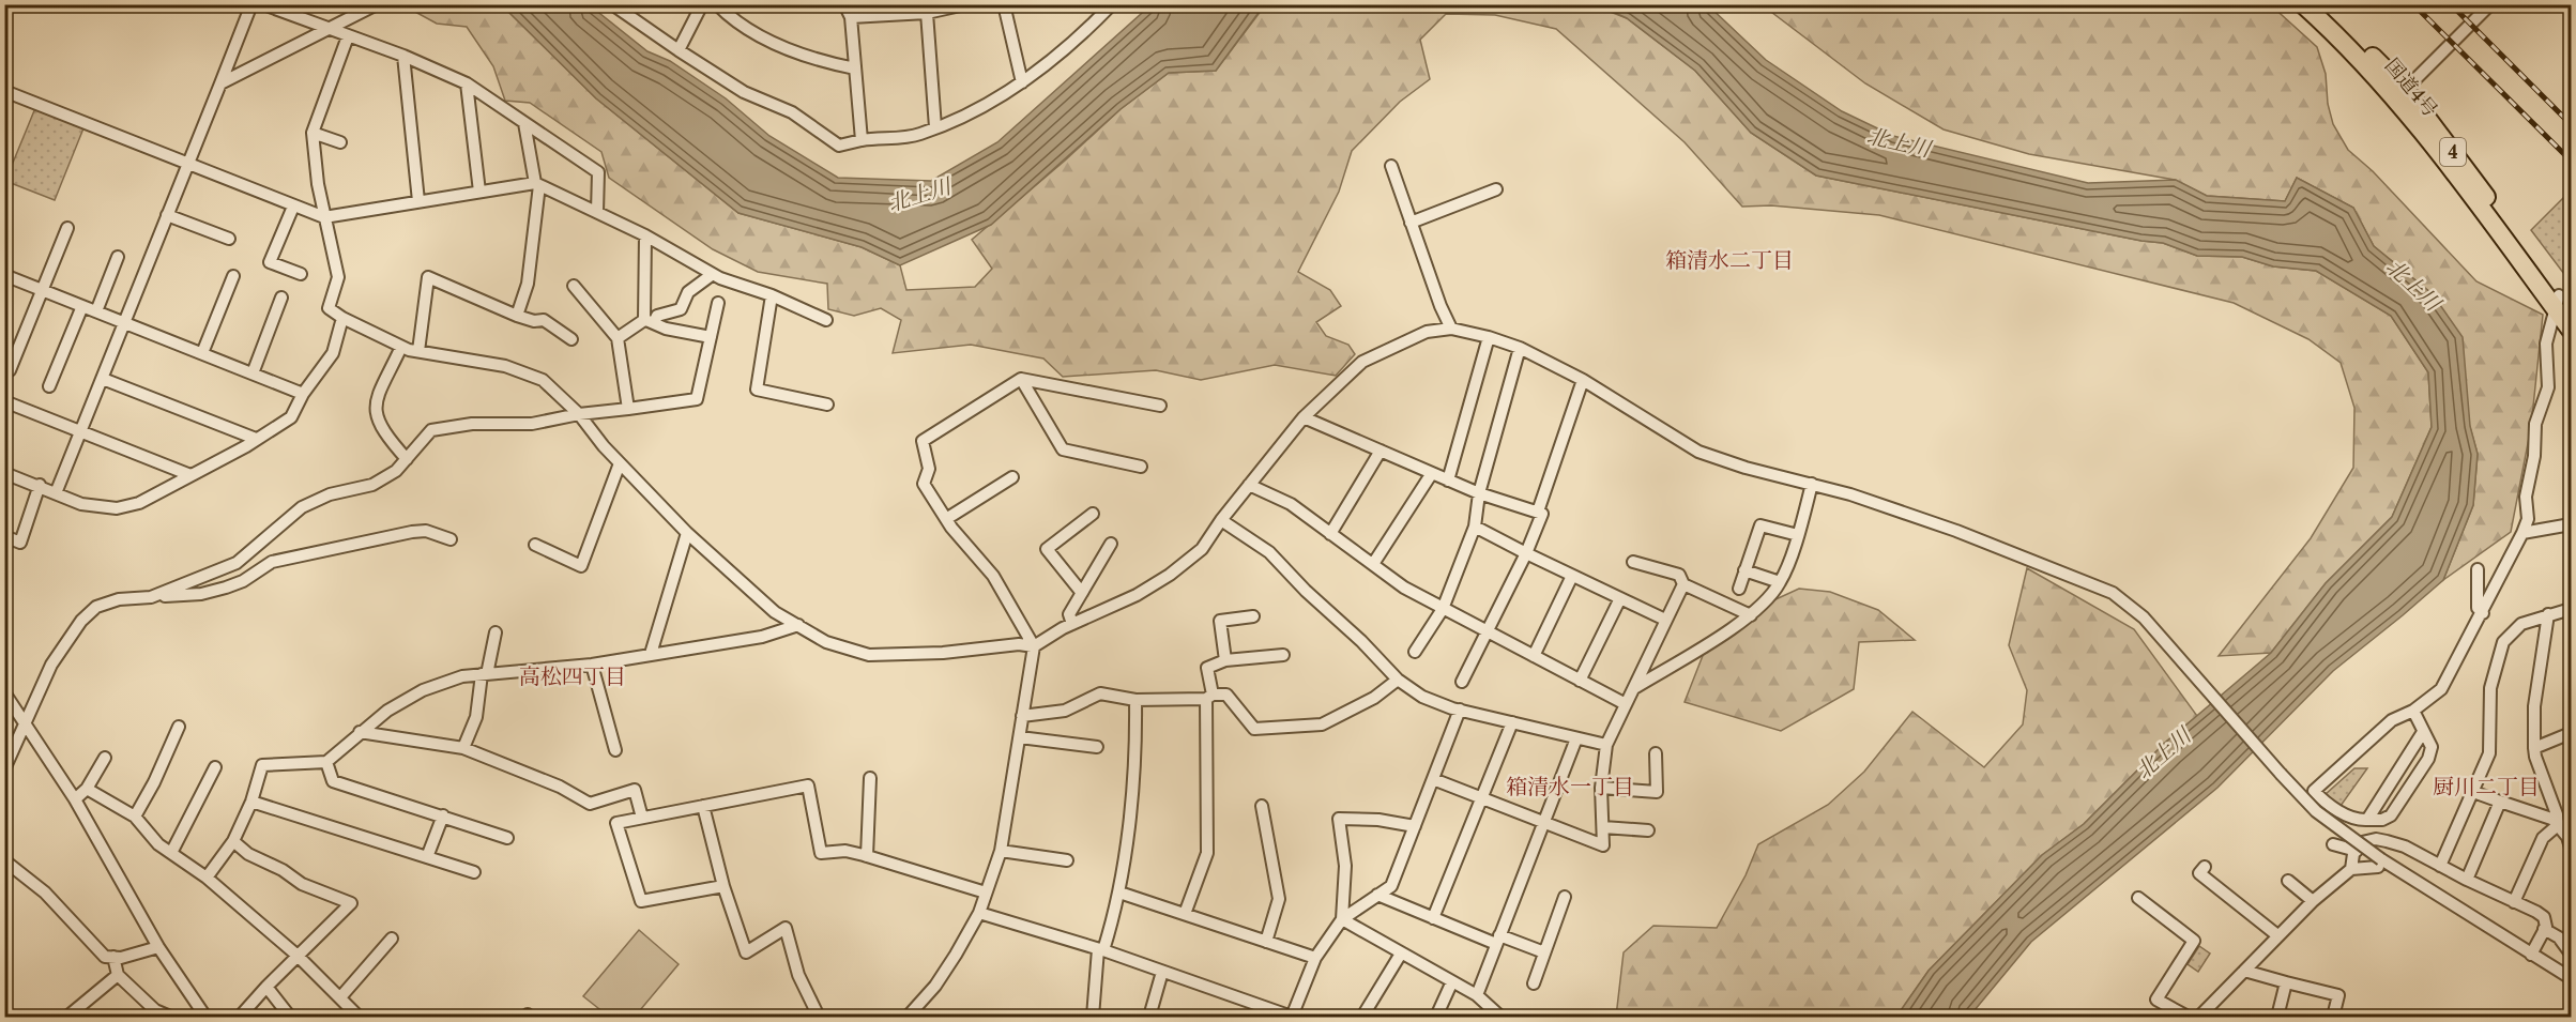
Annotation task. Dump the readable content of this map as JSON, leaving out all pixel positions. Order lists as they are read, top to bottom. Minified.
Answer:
{"streets":{"highway":["国道4号","4"]},"districts":["箱清水二丁目","高松四丁目","箱清水一丁目","厨川二丁目"],"water":["北上川"]}
